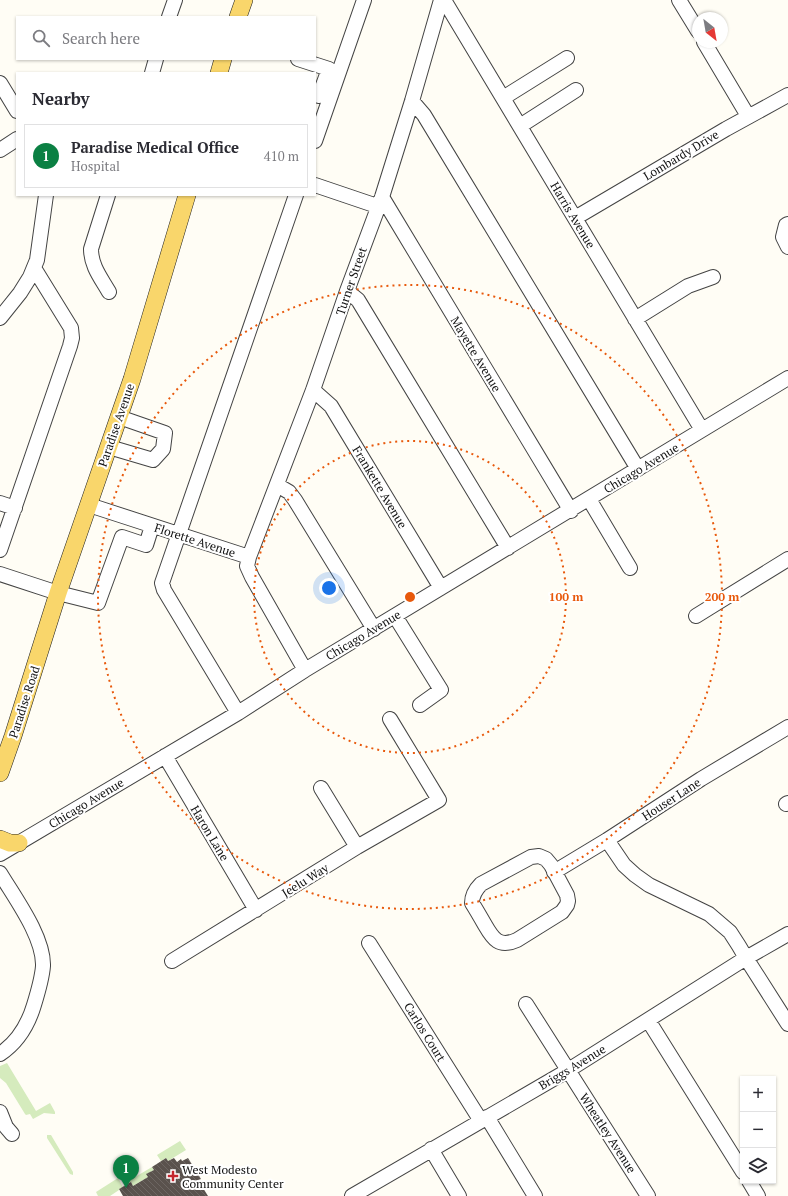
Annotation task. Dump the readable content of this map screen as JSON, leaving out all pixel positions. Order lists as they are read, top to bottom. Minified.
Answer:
{"streets":{"main road":["Paradise Avenue","Paradise Road"],"street":["Lombardy Drive","Harris Avenue","Turner Street","Mayette Avenue","Chicago Avenue","Frankette Avenue","Florette Avenue","Houser Lane","Haron Lane","Jeelu Way","Carlos Court","Briggs Avenue","Wheatley Avenue"]},"crossings":[["Lombardy Drive","Harris Avenue"],["Harris Avenue","Chicago Avenue"],["Turner Street","Mayette Avenue"],["Turner Street","Frankette Avenue"],["Turner Street","Florette Avenue"],["Mayette Avenue","Chicago Avenue"],["Paradise Avenue","Florette Avenue"],["Paradise Avenue","Paradise Road"],["Chicago Avenue","Frankette Avenue"],["Chicago Avenue","Florette Avenue"],["Chicago Avenue","Haron Lane"],["Haron Lane","Jeelu Way"],["Carlos Court","Briggs Avenue"],["Briggs Avenue","Wheatley Avenue"]],"places":{"health":["West Modesto Community Center"]},"north":"bottom right","page":{"search":"Search here","heading":"Nearby","list":[{"mark":"1","name":"Paradise Medical Office","note":"Hospital","value":"410 m"}],"map_buttons":["+","−"],"pins":"1"},"rings":["100 m","200 m"]}
